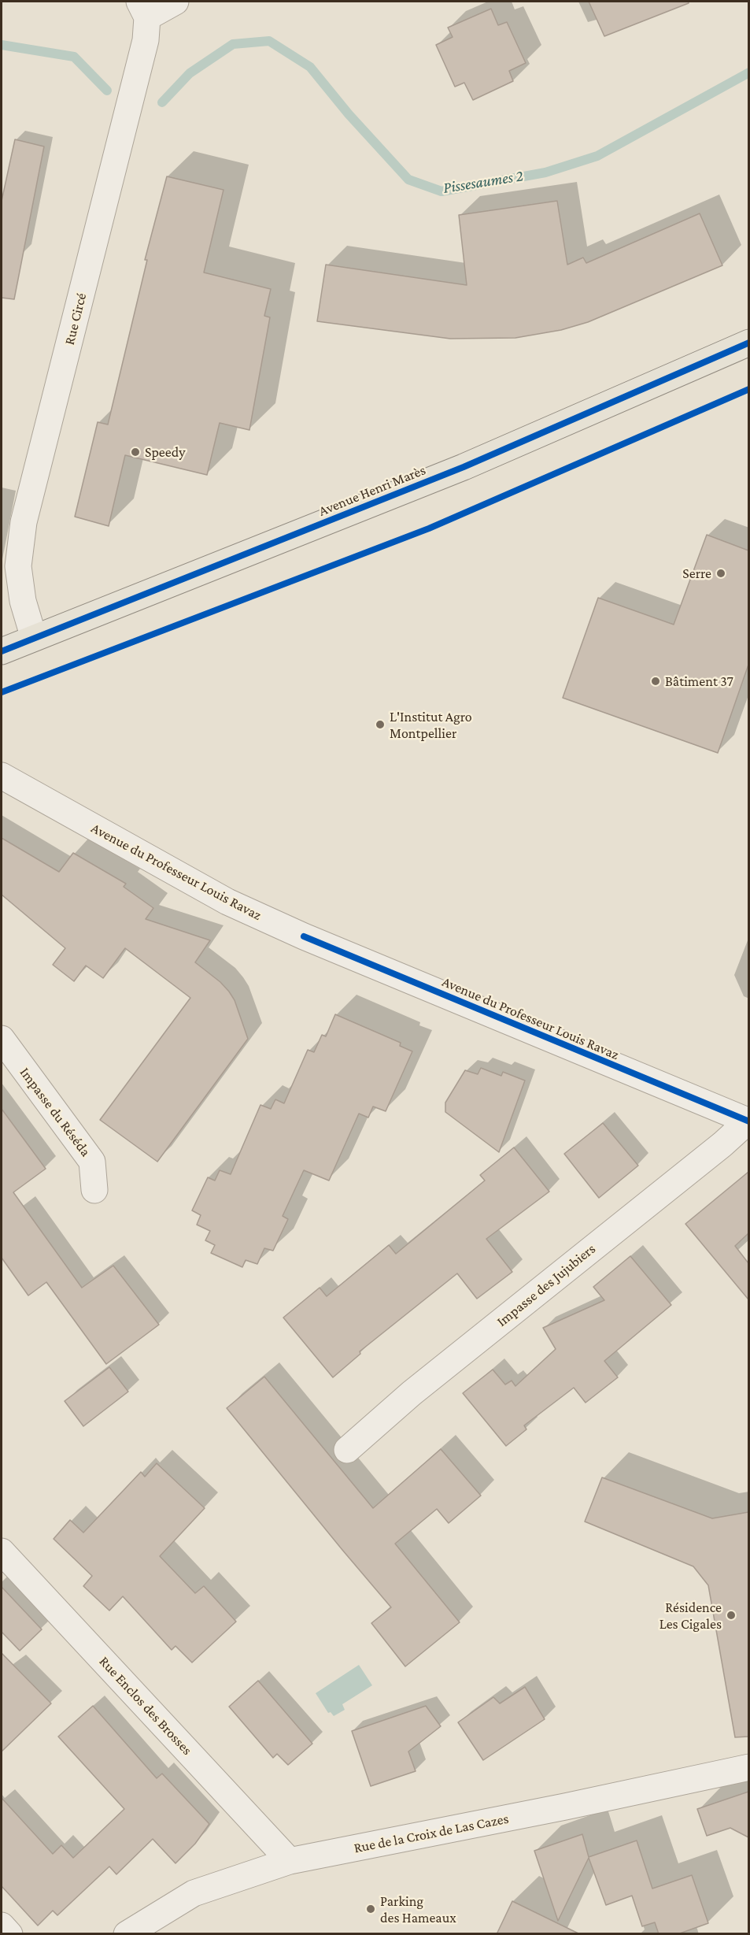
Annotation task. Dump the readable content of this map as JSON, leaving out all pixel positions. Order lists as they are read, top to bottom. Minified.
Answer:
{"streets":{"main road":["Avenue Henri Marès"],"street":["Rue Circé","Avenue du Professeur Louis Ravaz","Impasse du Réséda","Impasse des Jujubiers","Rue Enclos des Brosses","Rue de la Croix de Las Cazes"]},"crossings":[["Rue Circé","Avenue Henri Marès"],["Avenue du Professeur Louis Ravaz","Impasse des Jujubiers"],["Rue Enclos des Brosses","Rue de la Croix de Las Cazes"]],"water":["Pissesaumes 2"],"places":["Speedy","Serre","Bâtiment 37","L'Institut Agro Montpellier","Résidence Les Cigales","Parking des Hameaux"]}
